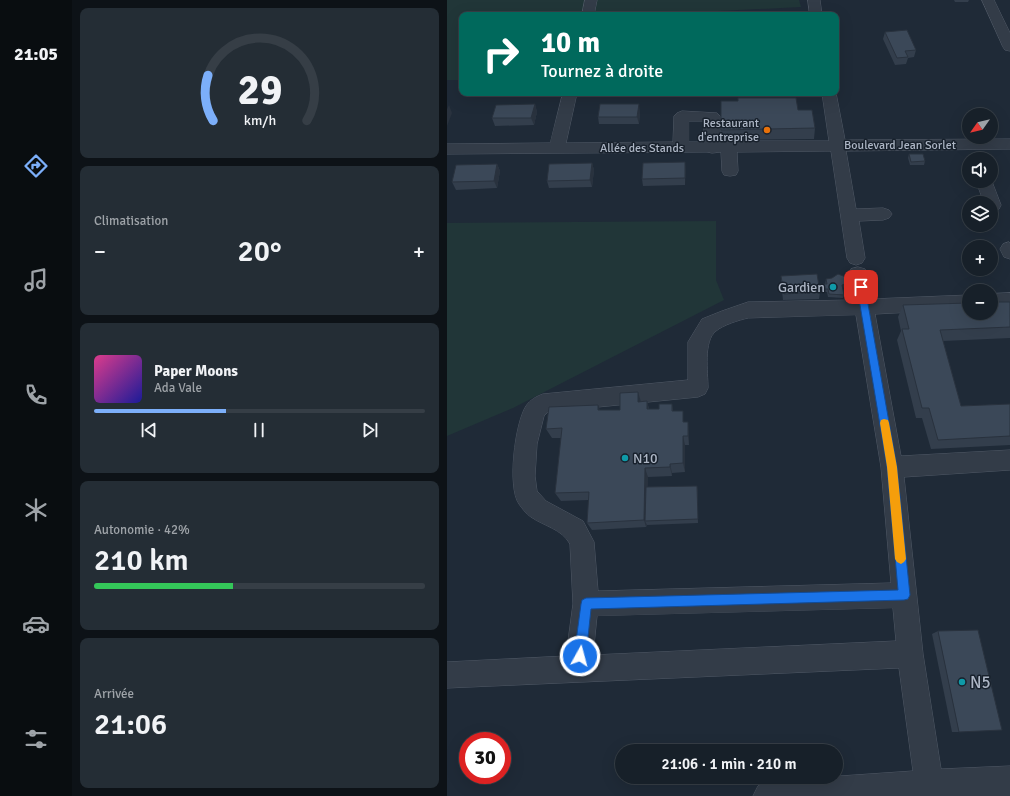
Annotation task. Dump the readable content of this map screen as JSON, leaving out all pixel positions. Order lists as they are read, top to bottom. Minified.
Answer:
{"streets":{"street":["Boulevard Jean Sorlet","Allée des Stands"]},"crossings":[["Boulevard Jean Sorlet","Allée des Stands"]],"places":["Restaurant d'entreprise","Gardien","N10","N5"],"north":"bottom left","page":{"tabs":"21:05","turn":["10 m","Tournez à droite"],"map_buttons":["+","−"],"tile":["Climatisation",["Autonomie · 42%","210 km"],["Arrivée","21:06"]],"heat":["−","20°","+"],"song":["Paper Moons","Ada Vale"],"limit":"30","trip":"21:06 · 1 min · 210 m","gauge":["29","km/h"]}}
